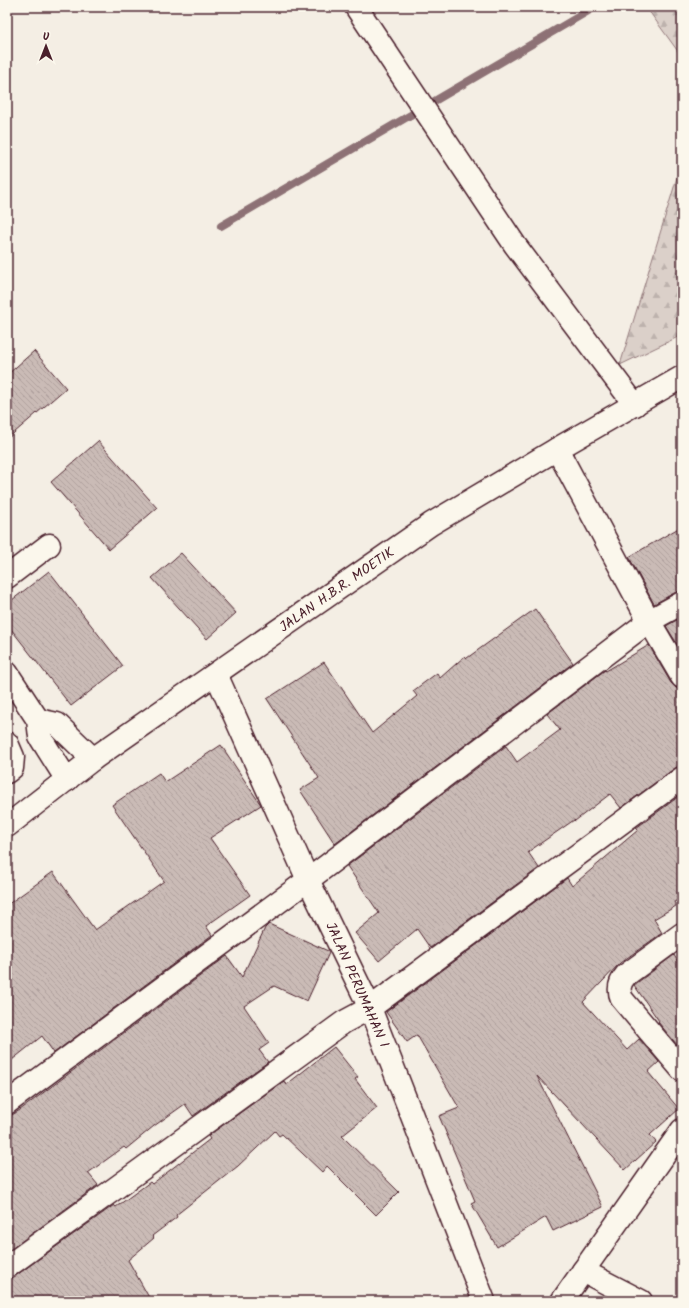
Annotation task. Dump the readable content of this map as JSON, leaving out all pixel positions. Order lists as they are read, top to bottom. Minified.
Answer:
{"streets":{"street":["JALAN H.B.R. MOETIK","JALAN PERUMAHAN I"]},"crossings":[["JALAN H.B.R. MOETIK","JALAN PERUMAHAN I"]],"north":"top"}
